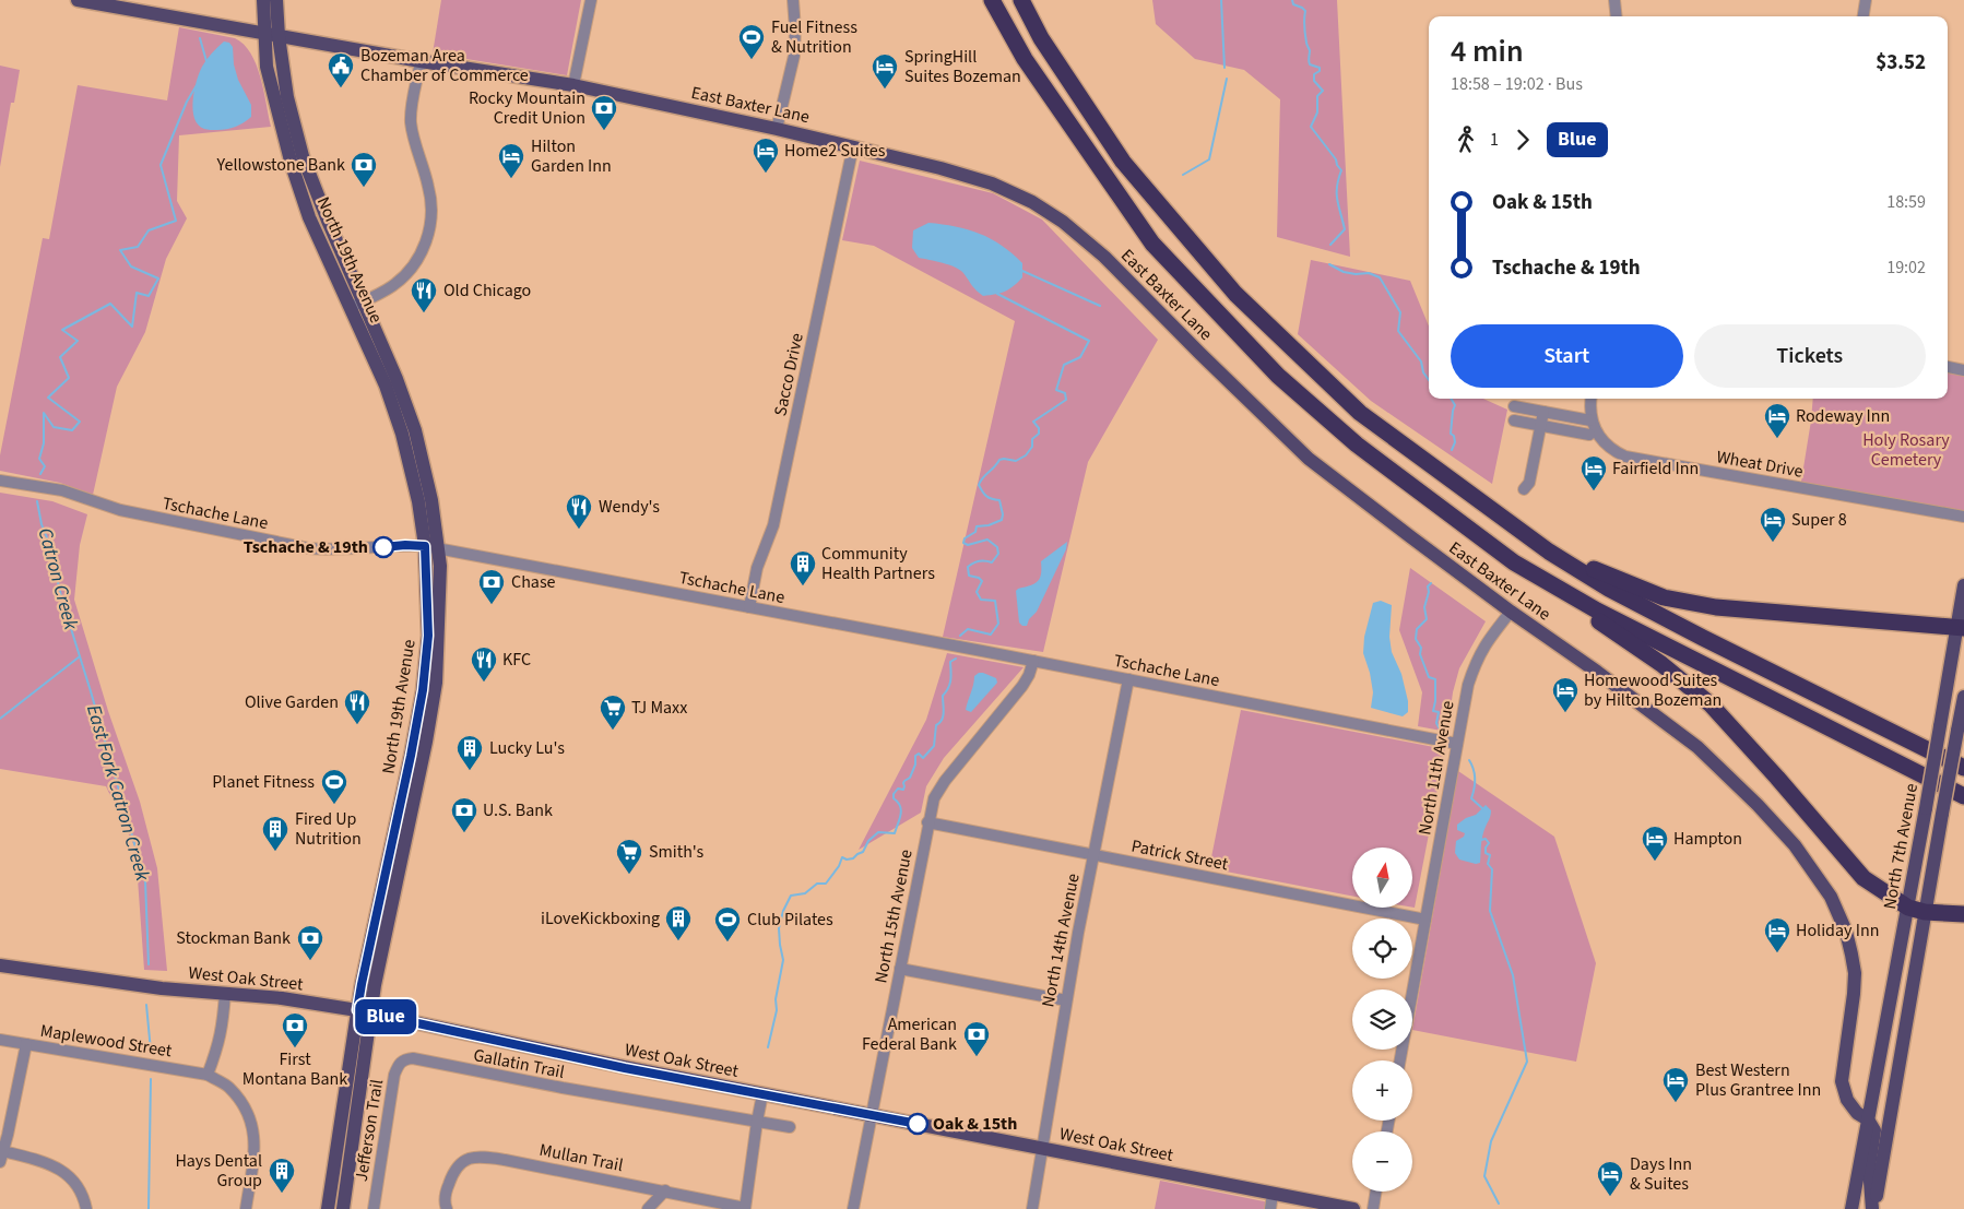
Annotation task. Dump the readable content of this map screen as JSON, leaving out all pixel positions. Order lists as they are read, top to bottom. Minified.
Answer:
{"streets":{"main road":["East Baxter Lane","North 19th Avenue","North 7th Avenue","West Oak Street"],"street":["Sacco Drive","Wheat Drive","Tschache Lane","North 11th Avenue","Patrick Street","North 15th Avenue","North 14th Avenue","Maplewood Street","Gallatin Trail","Jefferson Trail","Mullan Trail"]},"crossings":[["East Baxter Lane","North 19th Avenue"],["East Baxter Lane","Sacco Drive"],["East Baxter Lane","North 11th Avenue"],["East Baxter Lane","North 7th Avenue"],["North 19th Avenue","Tschache Lane"],["North 19th Avenue","West Oak Street"],["Sacco Drive","Tschache Lane"],["Tschache Lane","North 11th Avenue"],["Tschache Lane","North 15th Avenue"],["Tschache Lane","North 14th Avenue"],["North 11th Avenue","Patrick Street"],["Patrick Street","North 15th Avenue"],["Patrick Street","North 14th Avenue"],["North 15th Avenue","West Oak Street"],["North 14th Avenue","West Oak Street"],["Gallatin Trail","Jefferson Trail"]],"water":["Catron Creek","East Fork Catron Creek"],"parks":["Holy Rosary Cemetery"],"places":{"sports":["Fuel Fitness & Nutrition","Planet Fitness","Club Pilates"],"public building":["Bozeman Area Chamber of Commerce"],"hotel":["SpringHill Suites Bozeman","Home2 Suites","Hilton Garden Inn","Rodeway Inn","Fairfield Inn","Super 8","Homewood Suites by Hilton Bozeman","Hampton","Holiday Inn","Best Western Plus Grantree Inn","Days Inn & Suites"],"bank":["Rocky Mountain Credit Union","Yellowstone Bank","Chase","U.S. Bank","Stockman Bank","First Montana Bank","American Federal Bank"],"restaurant":["Old Chicago","Wendy's","KFC","Olive Garden"],"other":["Tschache & 19th","Oak & 15th"],"building":["Community Health Partners","Lucky Lu's","Fired Up Nutrition","iLoveKickboxing","Hays Dental Group"],"supermarket":["TJ Maxx","Smith's"]},"lines":["bus line Blue"],"north":"top","page":{"on_map":"Blue","heading":["4 min","18:58 – 19:02 · Bus","$3.52"],"legs":["1","Blue"],"list":[{"name":"Oak & 15th","value":"18:59"},{"name":"Tschache & 19th","value":"19:02"}],"buttons":["Start","Tickets"],"map_buttons":["+","−"]}}
